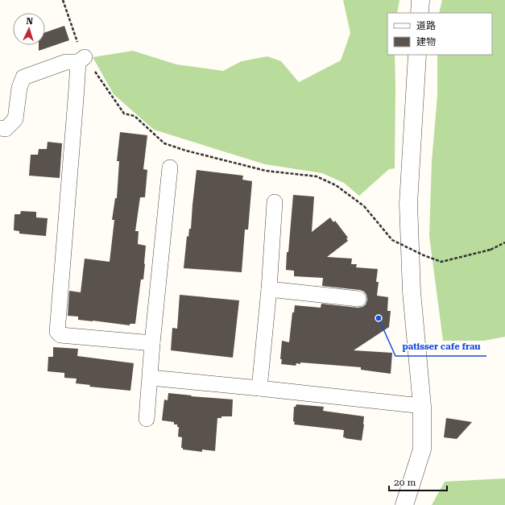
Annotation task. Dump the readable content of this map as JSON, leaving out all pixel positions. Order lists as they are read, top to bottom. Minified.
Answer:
{"places":["patisser cafe frau"],"legend":["道路","建物"],"scale_bar":"20 m","north":"top"}
